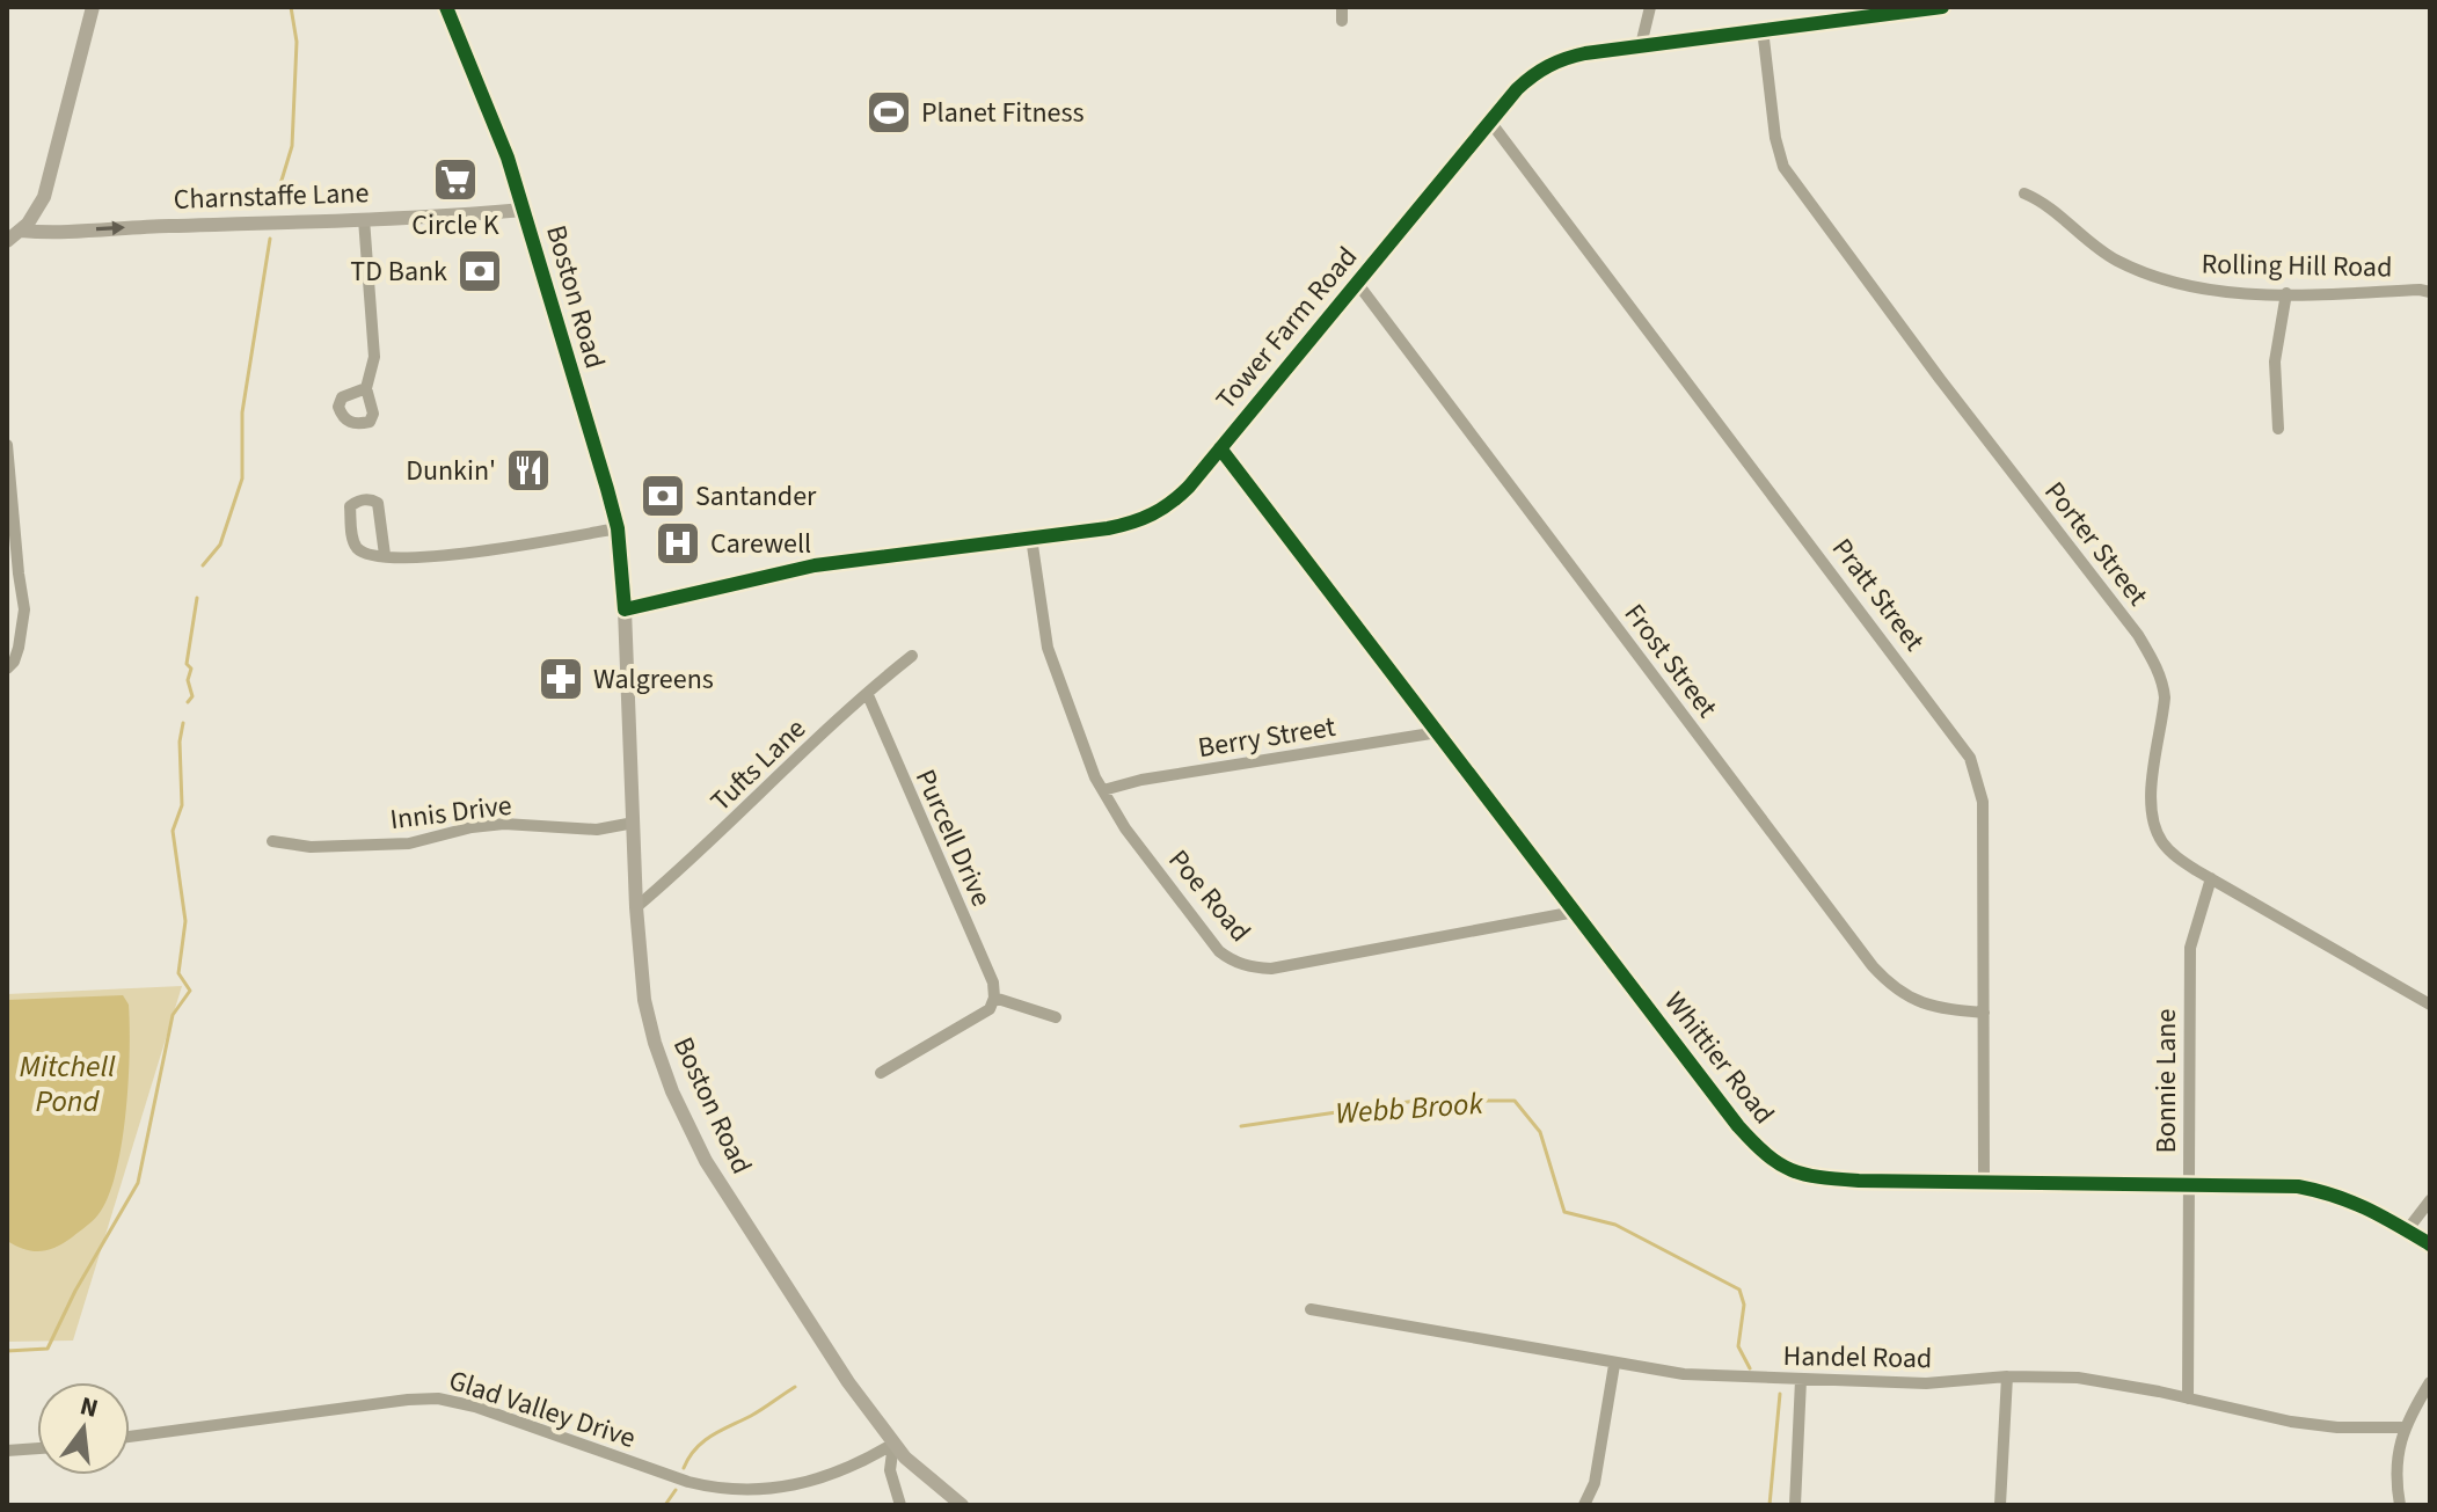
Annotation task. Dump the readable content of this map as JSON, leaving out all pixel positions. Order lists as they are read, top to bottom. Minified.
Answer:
{"streets":{"main road":["Charnstaffe Lane","Boston Road"],"street":["Rolling Hill Road","Tower Farm Road","Porter Street","Pratt Street","Frost Street","Berry Street","Tufts Lane","Innis Drive","Purcell Drive","Poe Road","Whittier Road","Bonnie Lane","Handel Road","Glad Valley Drive"]},"crossings":[["Charnstaffe Lane","Boston Road"],["Boston Road","Tower Farm Road"],["Boston Road","Tufts Lane"],["Boston Road","Innis Drive"],["Boston Road","Glad Valley Drive"],["Tower Farm Road","Porter Street"],["Tower Farm Road","Pratt Street"],["Tower Farm Road","Frost Street"],["Tower Farm Road","Poe Road"],["Tower Farm Road","Whittier Road"],["Porter Street","Bonnie Lane"],["Pratt Street","Frost Street"],["Pratt Street","Whittier Road"],["Berry Street","Poe Road"],["Berry Street","Whittier Road"],["Tufts Lane","Purcell Drive"],["Poe Road","Whittier Road"],["Whittier Road","Bonnie Lane"],["Bonnie Lane","Handel Road"]],"one_way":["Charnstaffe Lane"],"water":["Mitchell Pond","Webb Brook"],"places":{"sports":["Planet Fitness"],"supermarket":["Circle K"],"bank":["TD Bank","Santander"],"restaurant":["Dunkin'"],"hospital":["Carewell"],"pharmacy":["Walgreens"]},"north":"top"}
